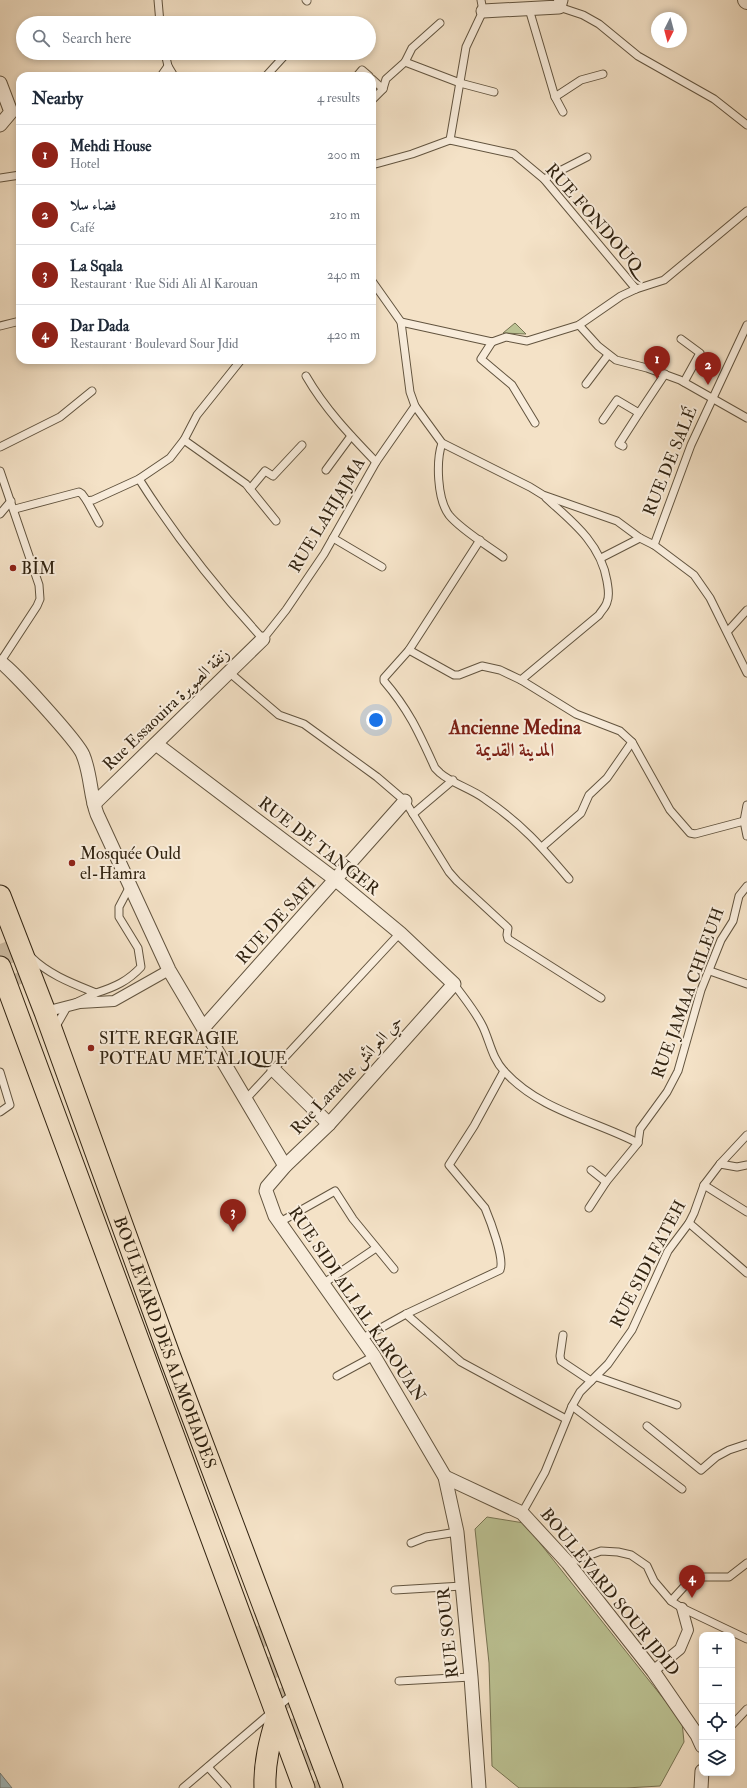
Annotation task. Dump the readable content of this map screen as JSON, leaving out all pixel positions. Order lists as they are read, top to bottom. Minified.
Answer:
{"streets":{"main road":["BOULEVARD DES ALMOHADES"],"street":["Rue Essaouira زنقة الصويرة","RUE DE TANGER","RUE DE SAFI","Rue Larache حي العرائش","RUE SIDI ALI AL KAROUAN","BOULEVARD SOUR JDID","RUE SOUR"],"lane":["RUE FONDOUQ","RUE DE SALÉ","RUE LAHJAJMA","RUE JAMAA CHLEUH","RUE SIDI FATEH"]},"crossings":[["RUE LAHJAJMA","Rue Essaouira زنقة الصويرة"],["Rue Essaouira زنقة الصويرة","RUE DE TANGER"],["RUE DE TANGER","RUE DE SAFI"],["RUE DE TANGER","Rue Larache حي العرائش"],["Rue Larache حي العرائش","RUE SIDI ALI AL KAROUAN"],["RUE SIDI FATEH","BOULEVARD SOUR JDID"],["RUE SIDI ALI AL KAROUAN","BOULEVARD SOUR JDID"],["RUE SIDI ALI AL KAROUAN","RUE SOUR"],["BOULEVARD SOUR JDID","RUE SOUR"]],"districts":["Ancienne Medina المدينة القديمة"],"places":["BİM","Mosquée Ould el-Hamra","SITE REGRAGIE POTEAU METALIQUE"],"north":"bottom","page":{"search":"Search here","heading":["Nearby","4 results"],"list":[{"mark":"1","name":"Mehdi House","note":"Hotel","value":"200 m"},{"mark":"2","name":"فضاء سلا","note":"Café","value":"210 m"},{"mark":"3","name":"La Sqala","note":"Restaurant · Rue Sidi Ali Al Karouan","value":"240 m"},{"mark":"4","name":"Dar Dada","note":"Restaurant · Boulevard Sour Jdid","value":"420 m"}],"pins":["1","2","3","4"],"map_buttons":["+","−"]}}
